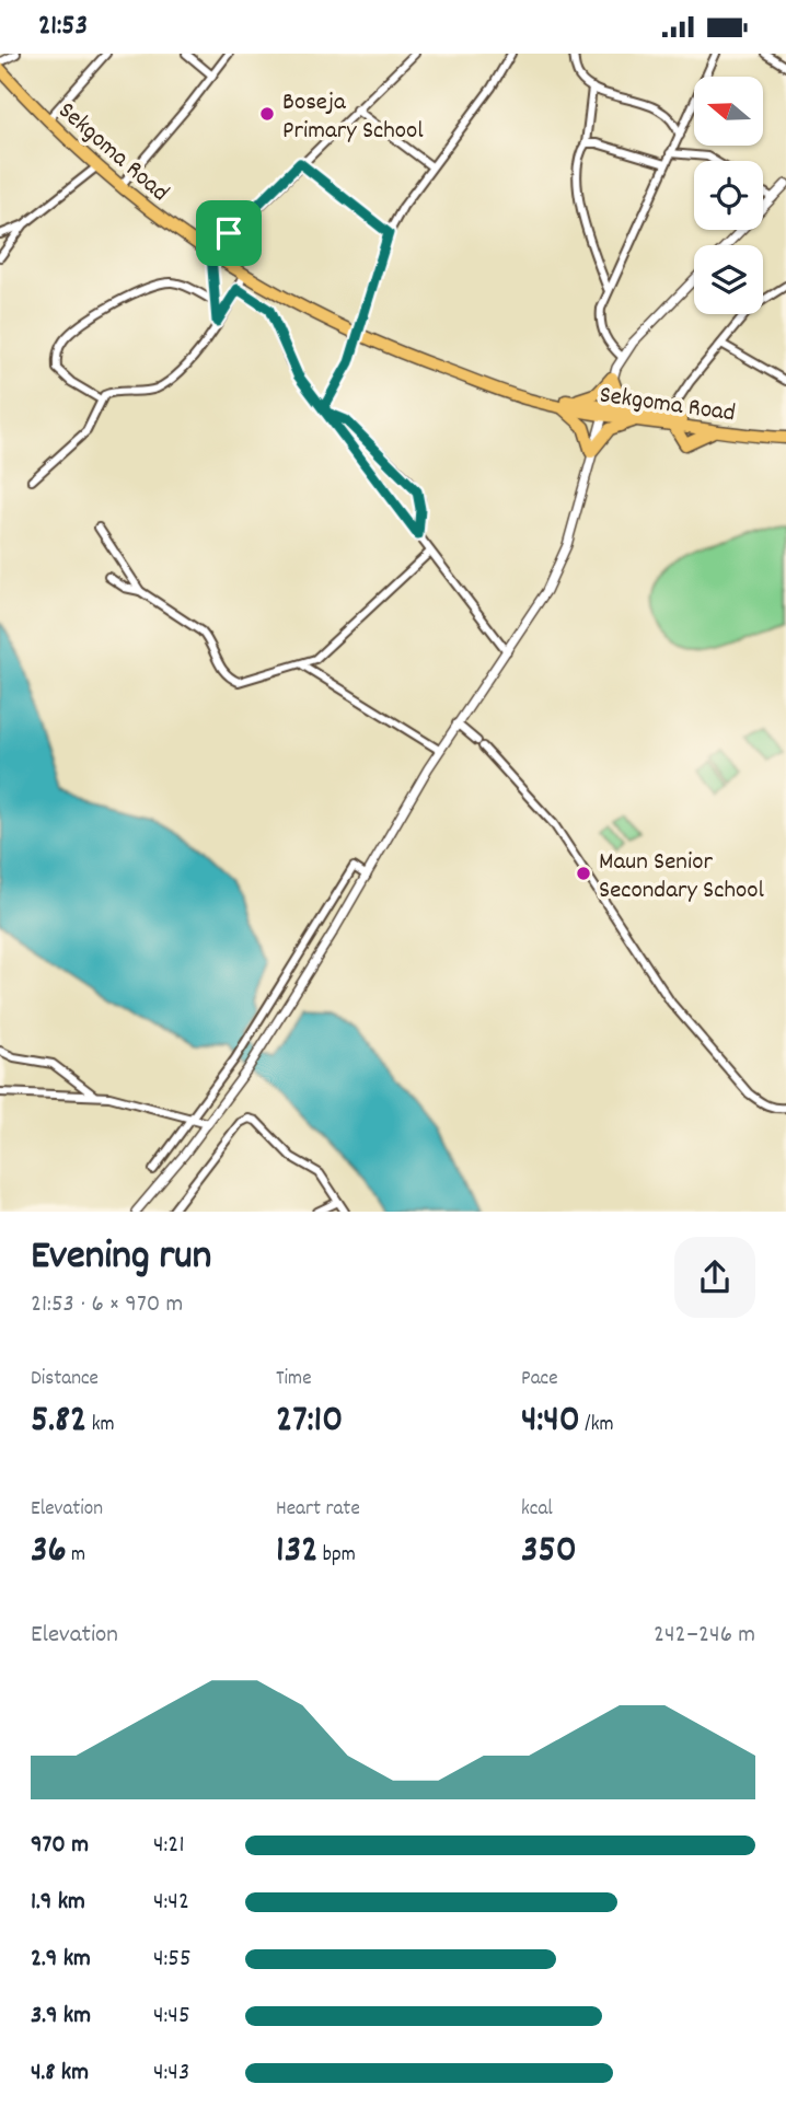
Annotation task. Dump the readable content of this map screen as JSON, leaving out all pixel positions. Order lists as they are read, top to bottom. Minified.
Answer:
{"streets":{"highway":["Sekgoma Road"]},"places":["Boseja Primary School","Maun Senior Secondary School"],"north":"left","page":{"status":"21:53","heading":["Evening run","21:53 · 6 × 970 m"],"stats":[["Distance","5.82 km"],["Time","27:10"],["Pace","4:40 /km"],["Elevation","36 m"],["Heart rate","132 bpm"],["kcal","350"]],"chart":["Elevation","242–246 m"],"list":[{"name":"970 m","note":"4:21"},{"name":"1.9 km","note":"4:42"},{"name":"2.9 km","note":"4:55"},{"name":"3.9 km","note":"4:45"},{"name":"4.8 km","note":"4:43"}]}}
